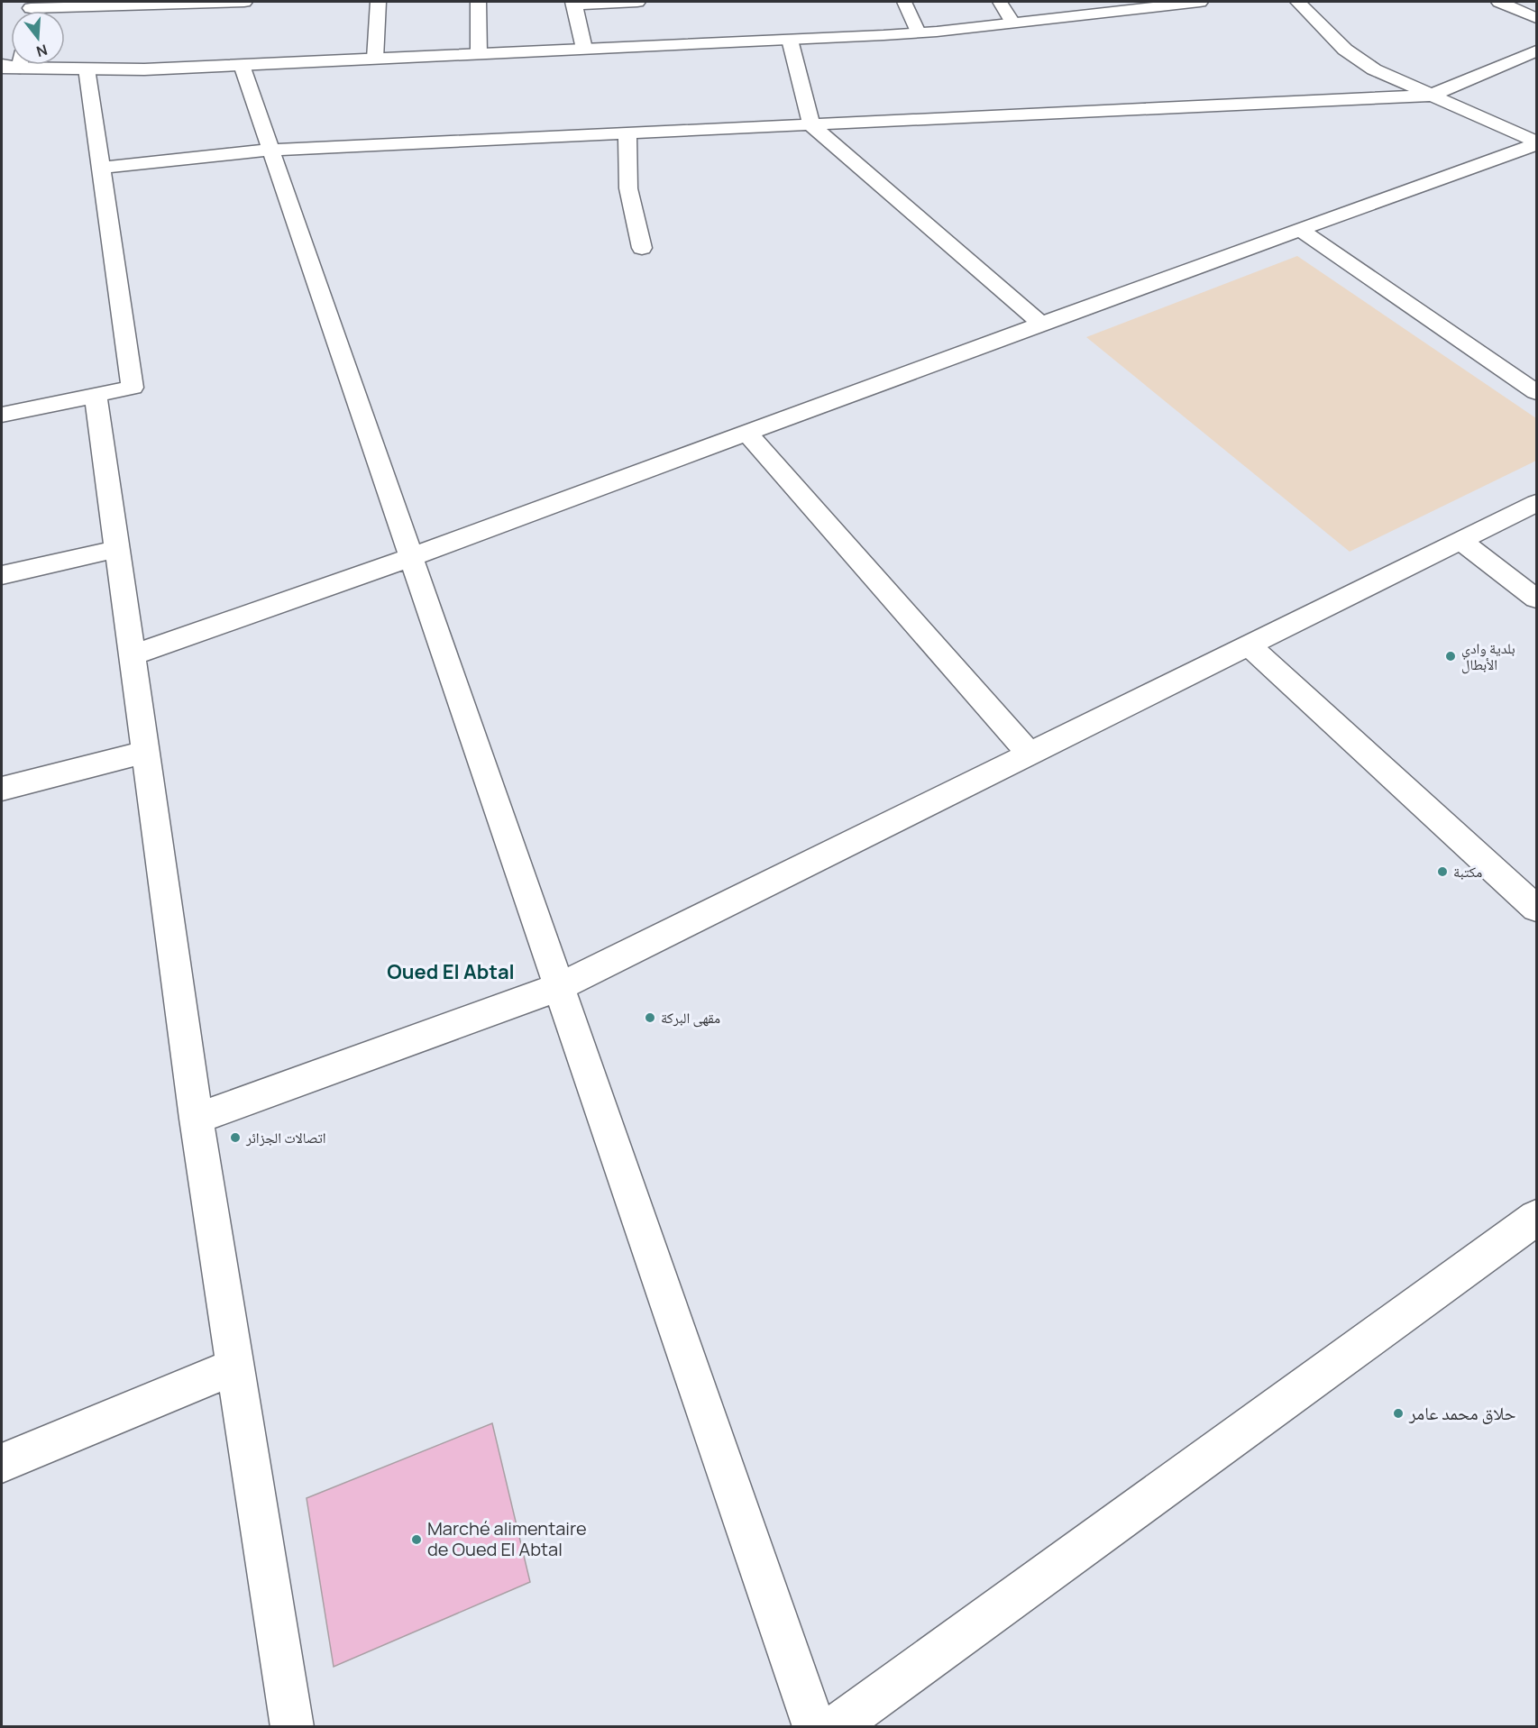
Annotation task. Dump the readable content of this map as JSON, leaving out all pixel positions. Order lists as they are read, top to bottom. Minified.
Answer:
{"districts":["Oued El Abtal"],"places":["بلدية وادي الأبطال","مكتبة","مقهى البركة","اتصالات الجزائر","حلاق محمد عامر","Marché alimentaire de Oued El Abtal"],"north":"bottom"}
